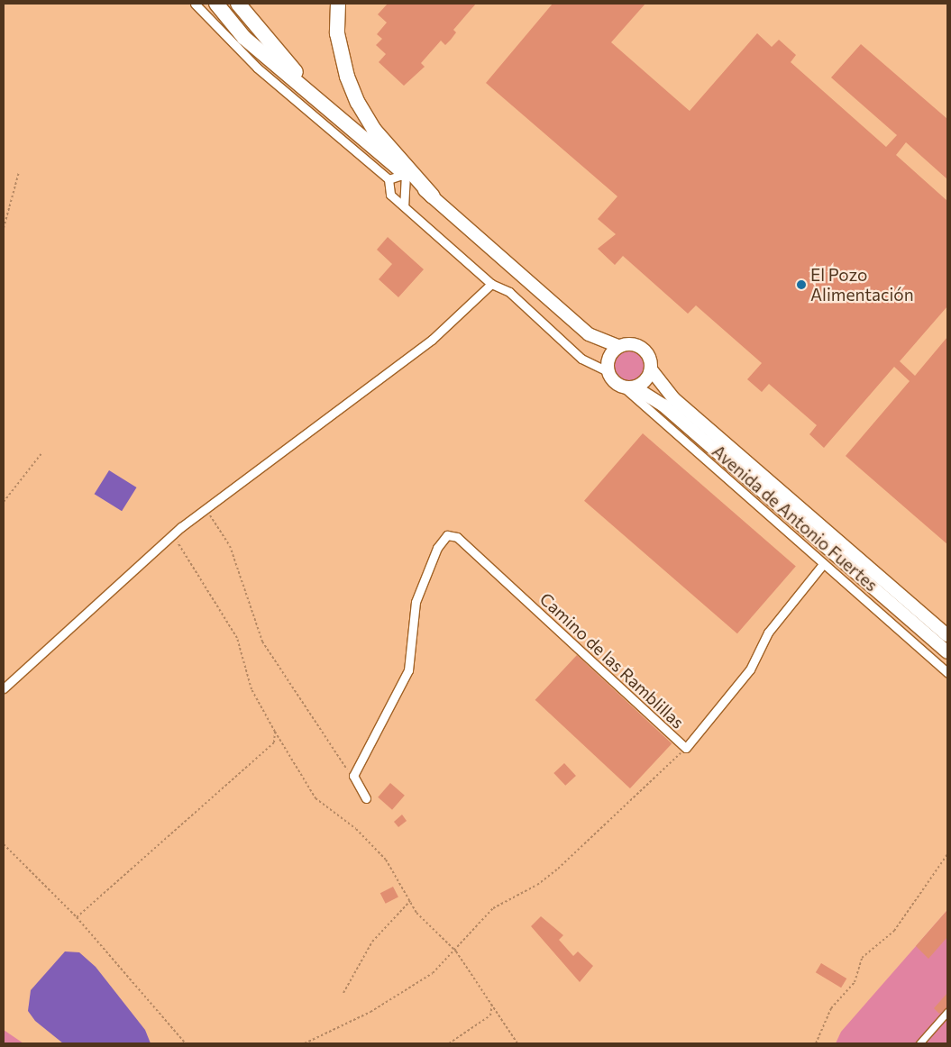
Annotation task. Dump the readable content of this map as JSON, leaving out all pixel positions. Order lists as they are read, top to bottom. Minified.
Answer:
{"streets":{"main road":["Avenida de Antonio Fuertes"],"street":["Camino de las Ramblillas"]},"crossings":[["Avenida de Antonio Fuertes","Camino de las Ramblillas"]],"places":["El Pozo Alimentación"]}
